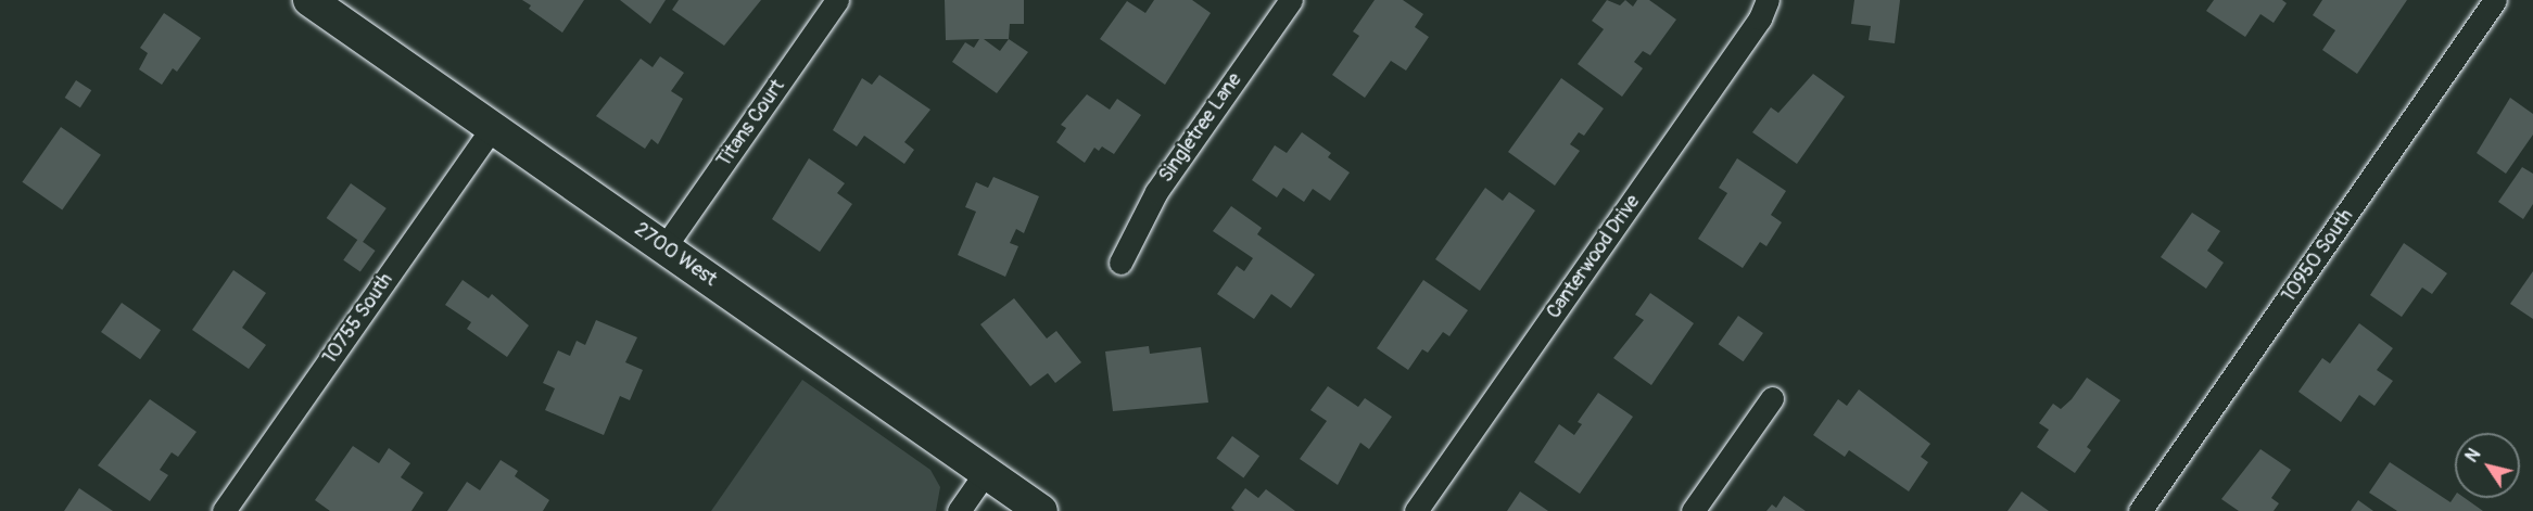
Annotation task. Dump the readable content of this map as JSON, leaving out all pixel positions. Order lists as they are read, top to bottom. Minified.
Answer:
{"streets":{"main road":["2700 West"],"street":["Titans Court","Singletree Lane","10950 South","Canterwood Drive","10755 South"]},"crossings":[["Titans Court","2700 West"],["2700 West","10755 South"]],"north":"top left"}
